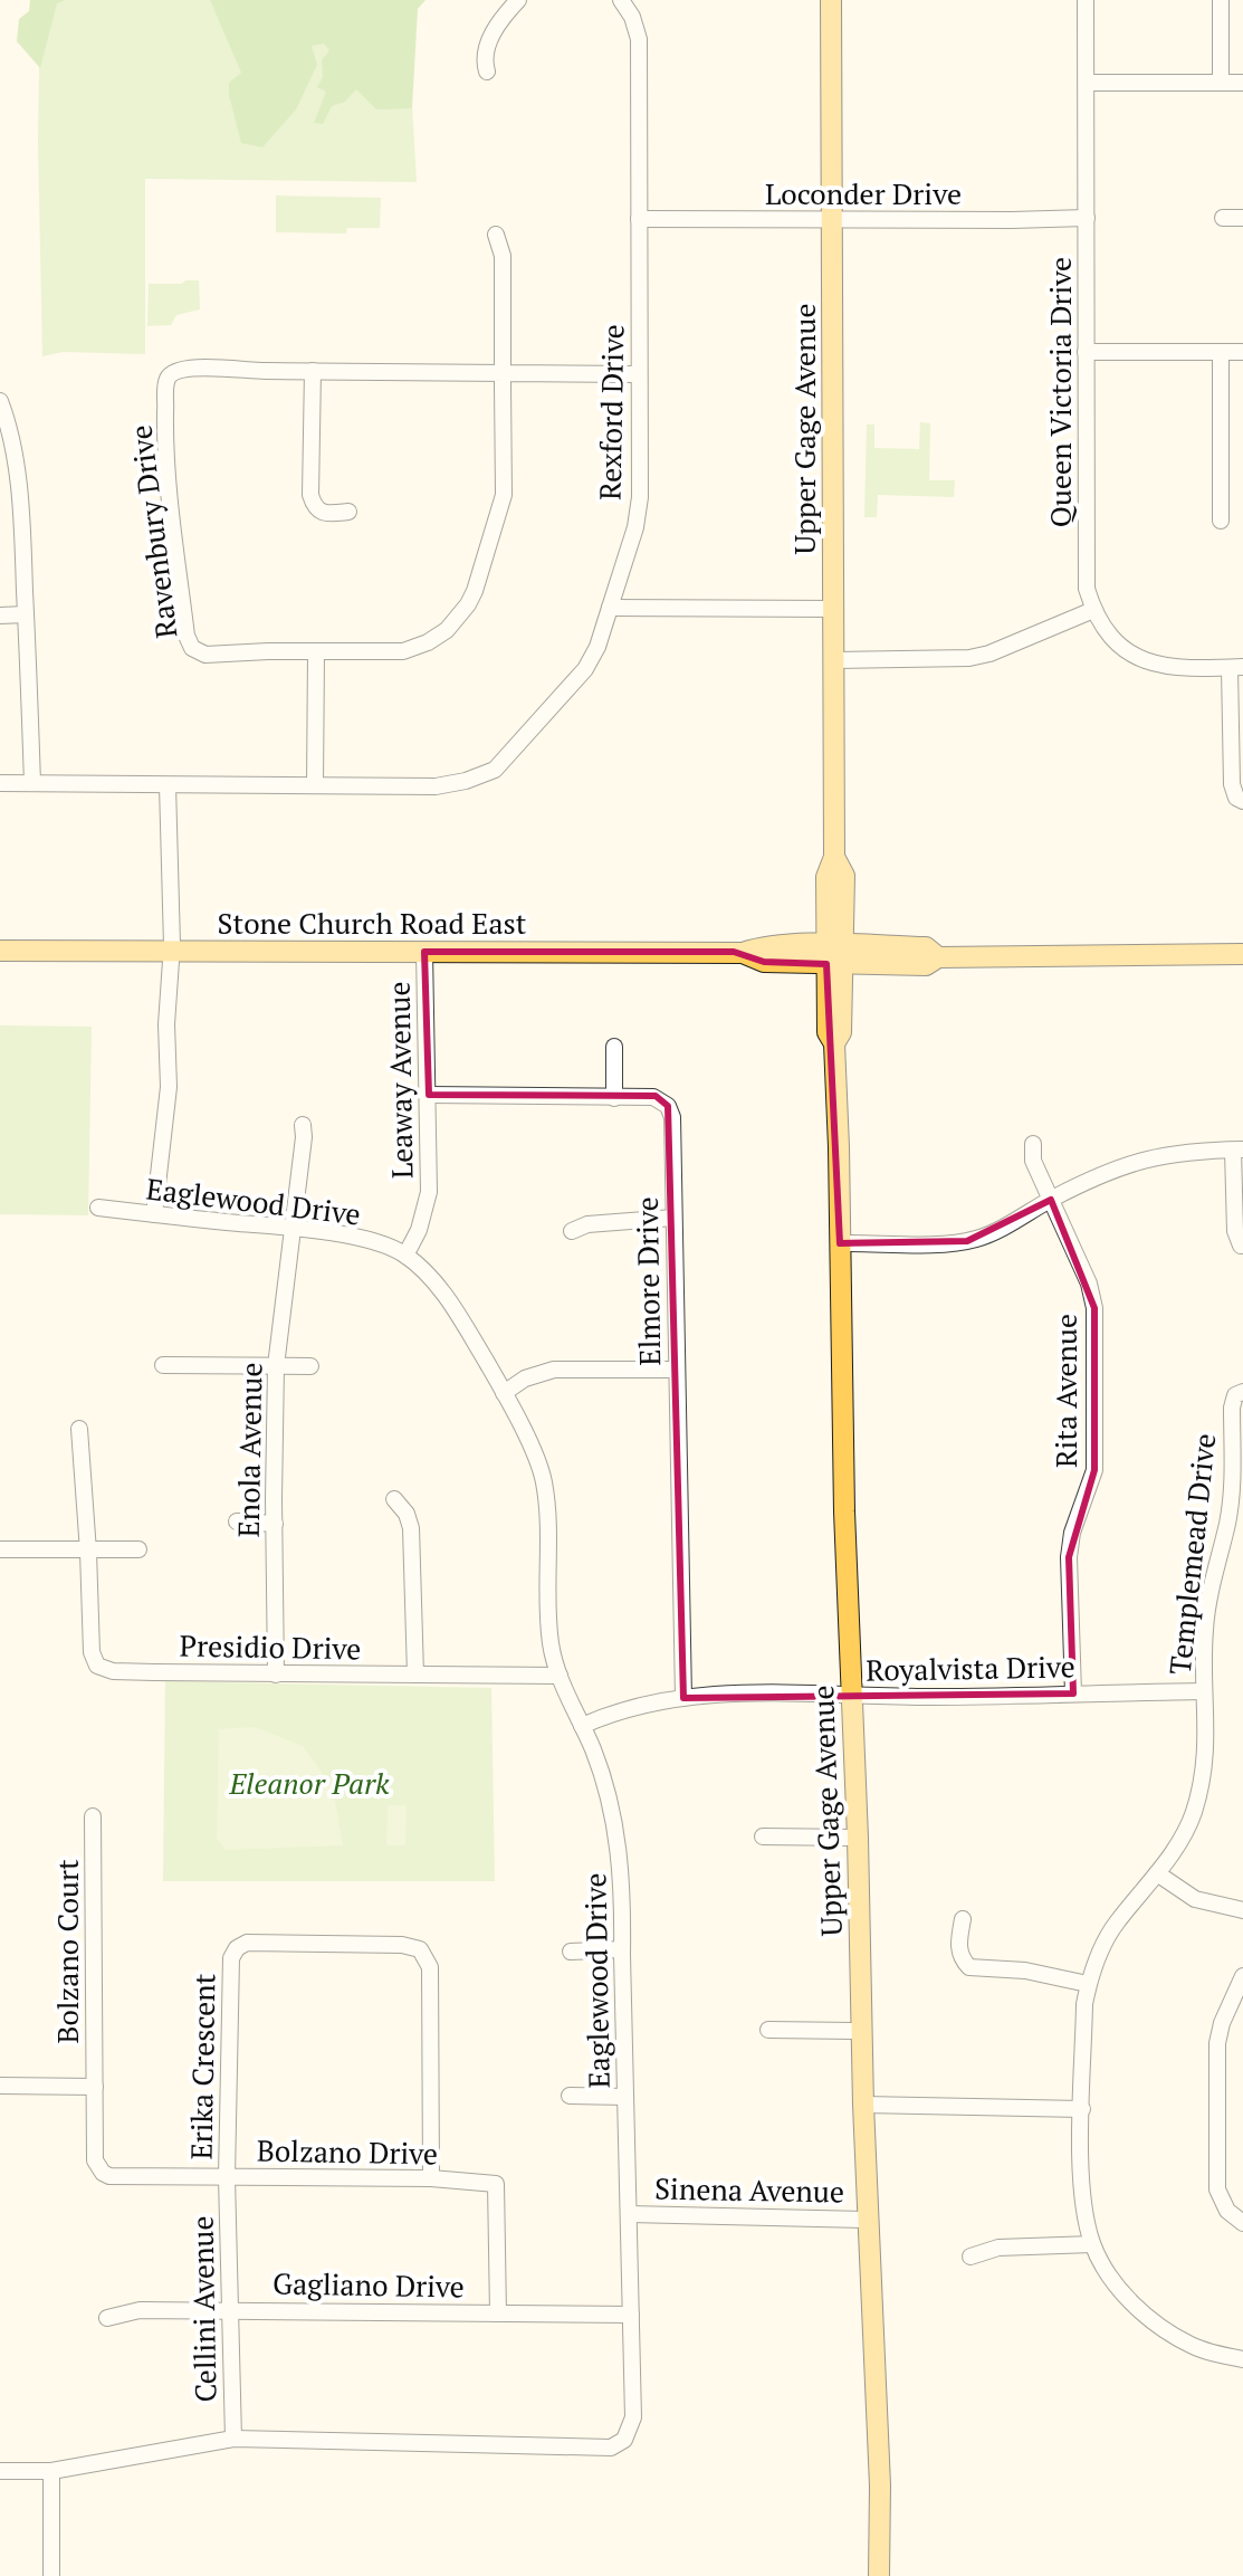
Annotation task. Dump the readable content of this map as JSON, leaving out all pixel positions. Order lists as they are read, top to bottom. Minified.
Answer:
{"streets":{"main road":["Upper Gage Avenue","Stone Church Road East"],"street":["Loconder Drive","Queen Victoria Drive","Rexford Drive","Ravenbury Drive","Leaway Avenue","Eaglewood Drive","Elmore Drive","Rita Avenue","Enola Avenue","Templemead Drive","Presidio Drive","Royalvista Drive","Bolzano Court","Erika Crescent","Bolzano Drive","Sinena Avenue","Gagliano Drive","Cellini Avenue"]},"crossings":[["Loconder Drive","Queen Victoria Drive"],["Loconder Drive","Rexford Drive"],["Loconder Drive","Upper Gage Avenue"],["Rexford Drive","Ravenbury Drive"],["Upper Gage Avenue","Stone Church Road East"],["Upper Gage Avenue","Royalvista Drive"],["Upper Gage Avenue","Sinena Avenue"],["Stone Church Road East","Leaway Avenue"],["Leaway Avenue","Eaglewood Drive"],["Leaway Avenue","Elmore Drive"],["Eaglewood Drive","Enola Avenue"],["Eaglewood Drive","Presidio Drive"],["Eaglewood Drive","Royalvista Drive"],["Eaglewood Drive","Sinena Avenue"],["Eaglewood Drive","Gagliano Drive"],["Eaglewood Drive","Cellini Avenue"],["Elmore Drive","Royalvista Drive"],["Rita Avenue","Royalvista Drive"],["Enola Avenue","Presidio Drive"],["Templemead Drive","Royalvista Drive"],["Bolzano Court","Bolzano Drive"],["Erika Crescent","Bolzano Drive"],["Erika Crescent","Cellini Avenue"],["Bolzano Drive","Gagliano Drive"],["Bolzano Drive","Cellini Avenue"],["Gagliano Drive","Cellini Avenue"]],"parks":["Eleanor Park"]}
